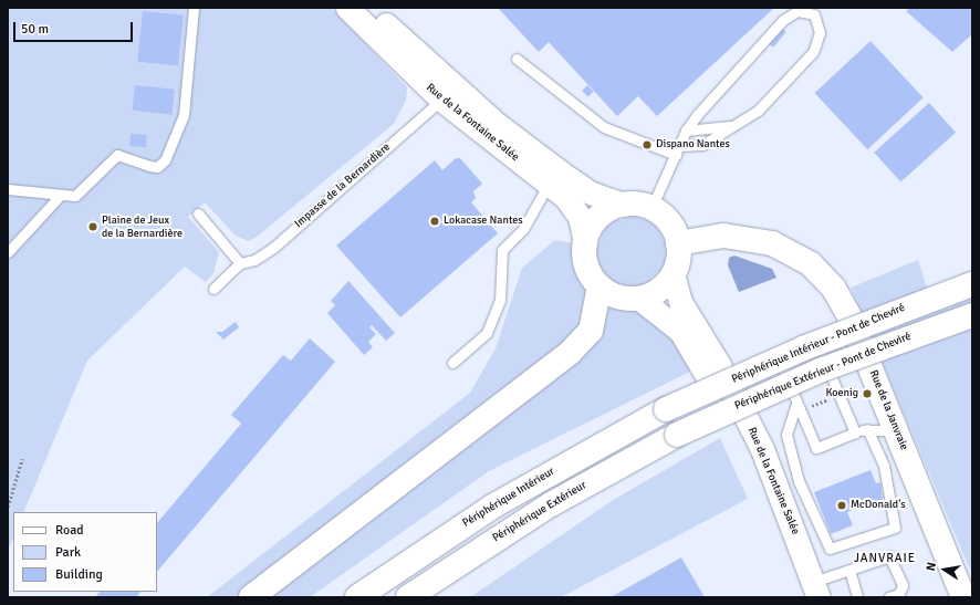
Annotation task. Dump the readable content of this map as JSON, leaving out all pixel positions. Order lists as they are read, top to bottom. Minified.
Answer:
{"streets":{"main road":["Périphérique Intérieur - Pont de Cheviré","Périphérique Extérieur - Pont de Cheviré","Rue de la Janvraie","Périphérique Intérieur","Périphérique Extérieur"],"street":["Rue de la Fontaine Salée"],"lane":["Impasse de la Bernardière"]},"crossings":[["Rue de la Fontaine Salée","Impasse de la Bernardière"],["Rue de la Fontaine Salée","Rue de la Janvraie"],["Périphérique Intérieur - Pont de Cheviré","Périphérique Intérieur"],["Périphérique Extérieur - Pont de Cheviré","Périphérique Extérieur"]],"districts":["JANVRAIE"],"places":["Dispano Nantes","Lokacase Nantes","Plaine de Jeux de la Bernardière","Koenig","McDonald's"],"legend":["Road","Park","Building"],"scale_bar":"50 m","north":"left"}
